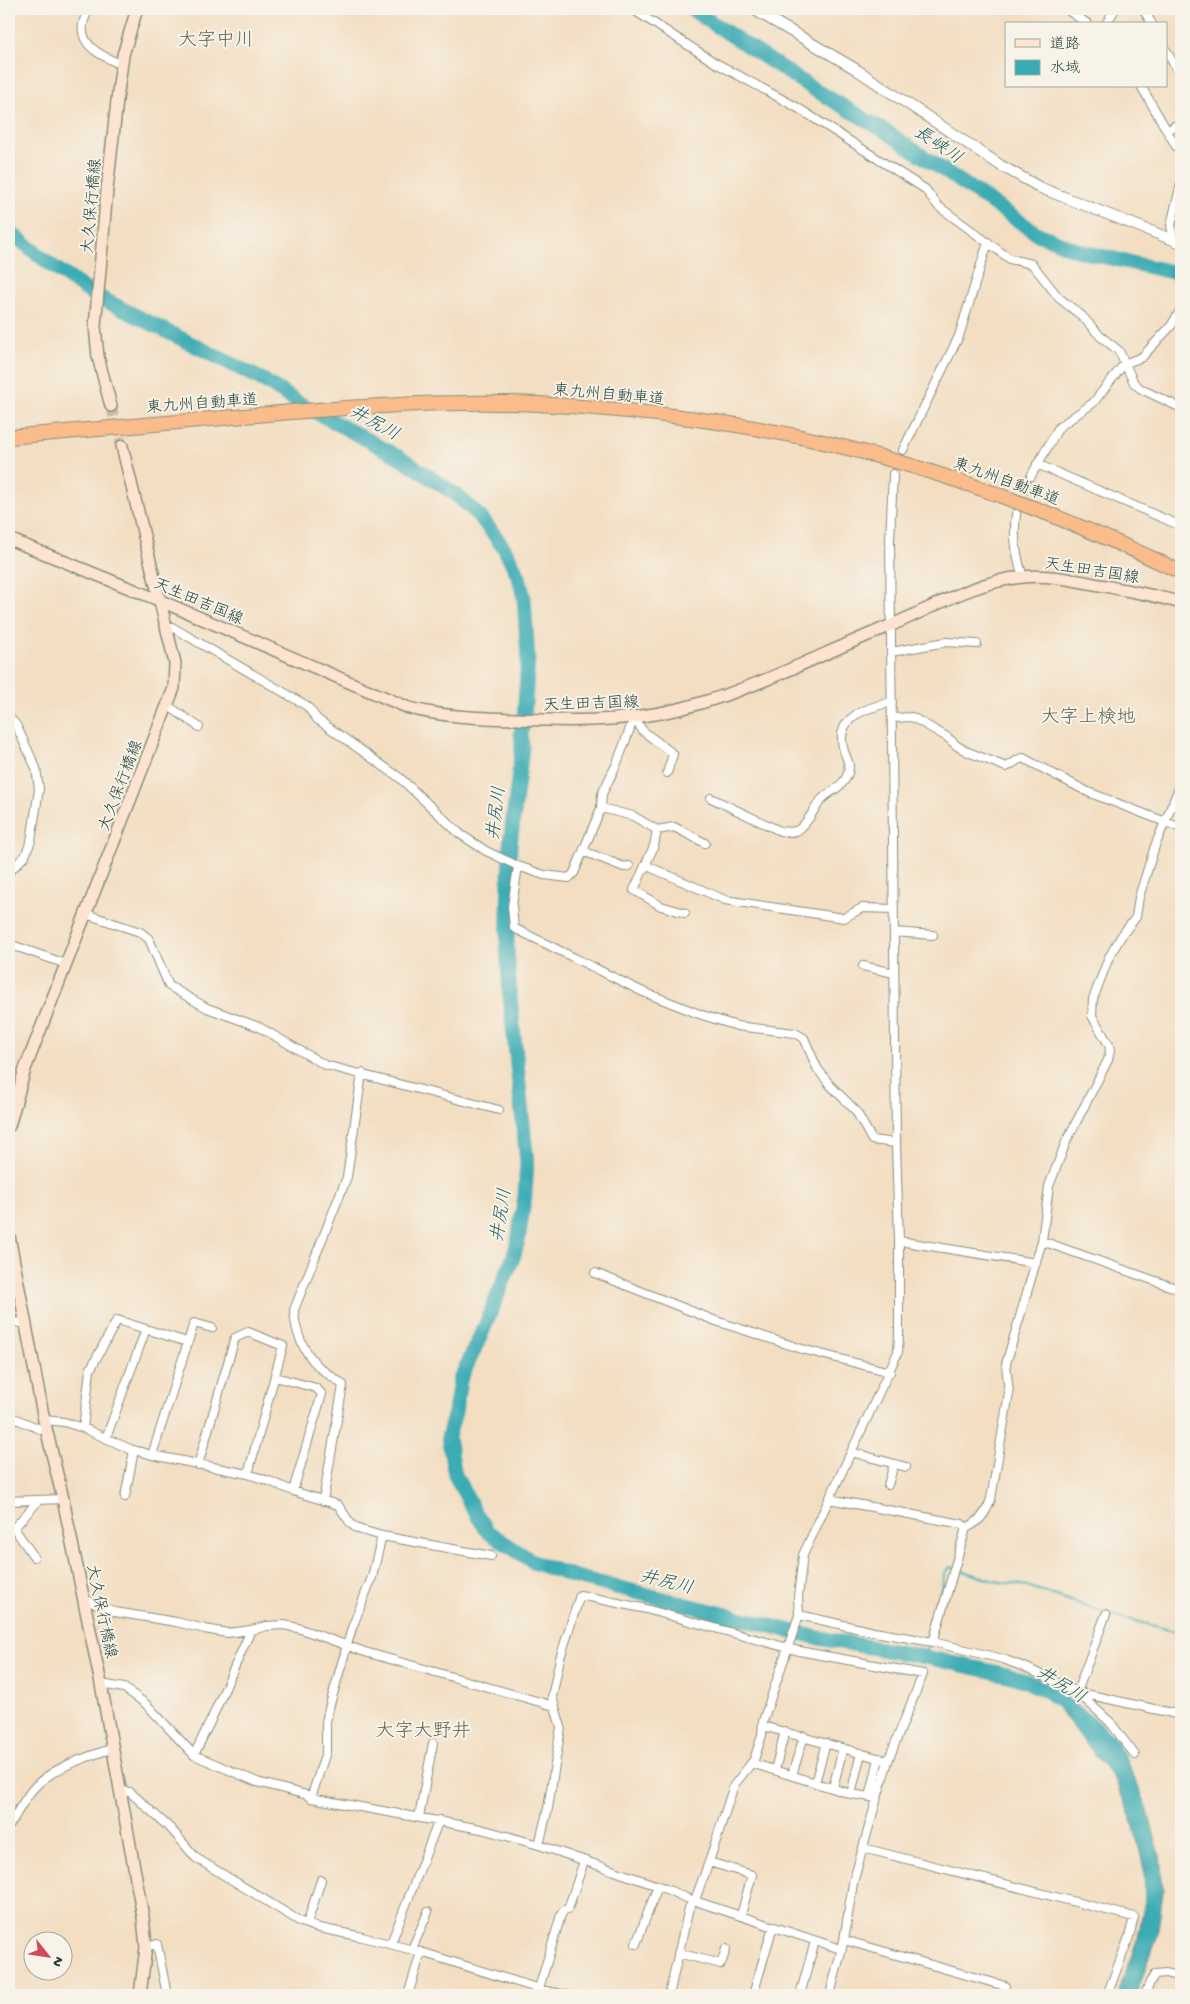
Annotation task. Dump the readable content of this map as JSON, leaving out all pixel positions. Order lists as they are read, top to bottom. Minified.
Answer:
{"streets":{"highway":["東九州自動車道"],"main road":["大久保行橋線","天生田吉国線"]},"crossings":[["大久保行橋線","天生田吉国線"]],"districts":["大字中川","大字上検地","大字大野井"],"water":["長峡川","井尻川"],"legend":["道路","水域"],"north":"bottom right"}
